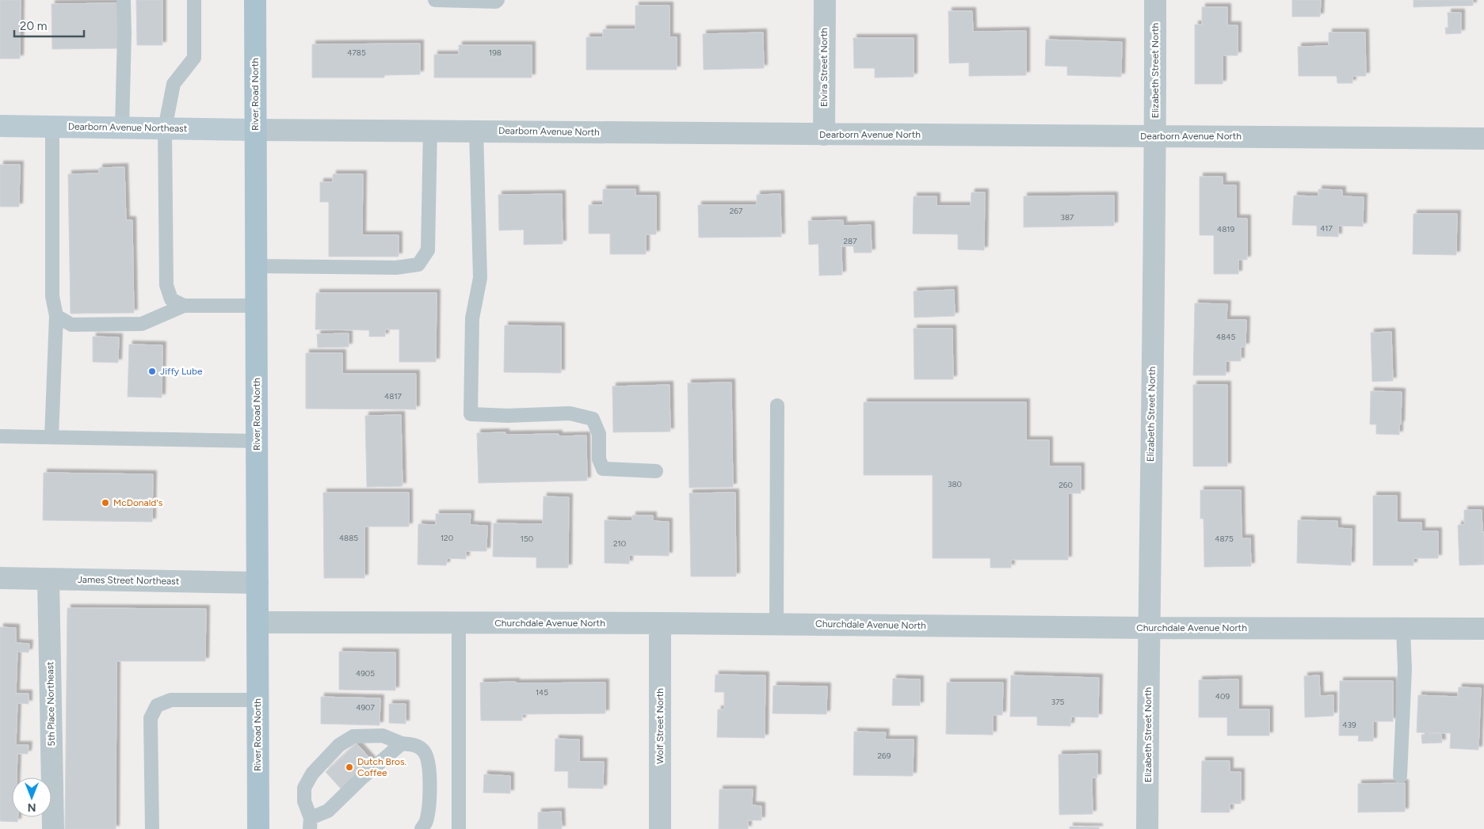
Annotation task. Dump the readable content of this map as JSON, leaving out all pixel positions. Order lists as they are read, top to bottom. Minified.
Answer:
{"streets":{"main road":["River Road North"],"street":["Elvira Street North","Elizabeth Street North","Dearborn Avenue Northeast","Dearborn Avenue North","James Street Northeast","Churchdale Avenue North","5th Place Northeast","Wolf Street North"]},"crossings":[["Elvira Street North","Dearborn Avenue North"],["Elizabeth Street North","Dearborn Avenue North"],["Elizabeth Street North","Churchdale Avenue North"],["River Road North","Dearborn Avenue Northeast"],["River Road North","Dearborn Avenue North"],["River Road North","James Street Northeast"],["River Road North","Churchdale Avenue North"],["Dearborn Avenue Northeast","Dearborn Avenue North"],["James Street Northeast","5th Place Northeast"],["Churchdale Avenue North","Wolf Street North"]],"places":["Jiffy Lube","McDonald's","Dutch Bros. Coffee"],"house_numbers":["4785","198","267","387","417","4819","287","4845","4817","380","260","4885","120","150","4875","210","4905","145","409","375","4907","439","269"],"scale_bar":"20 m","north":"bottom"}
